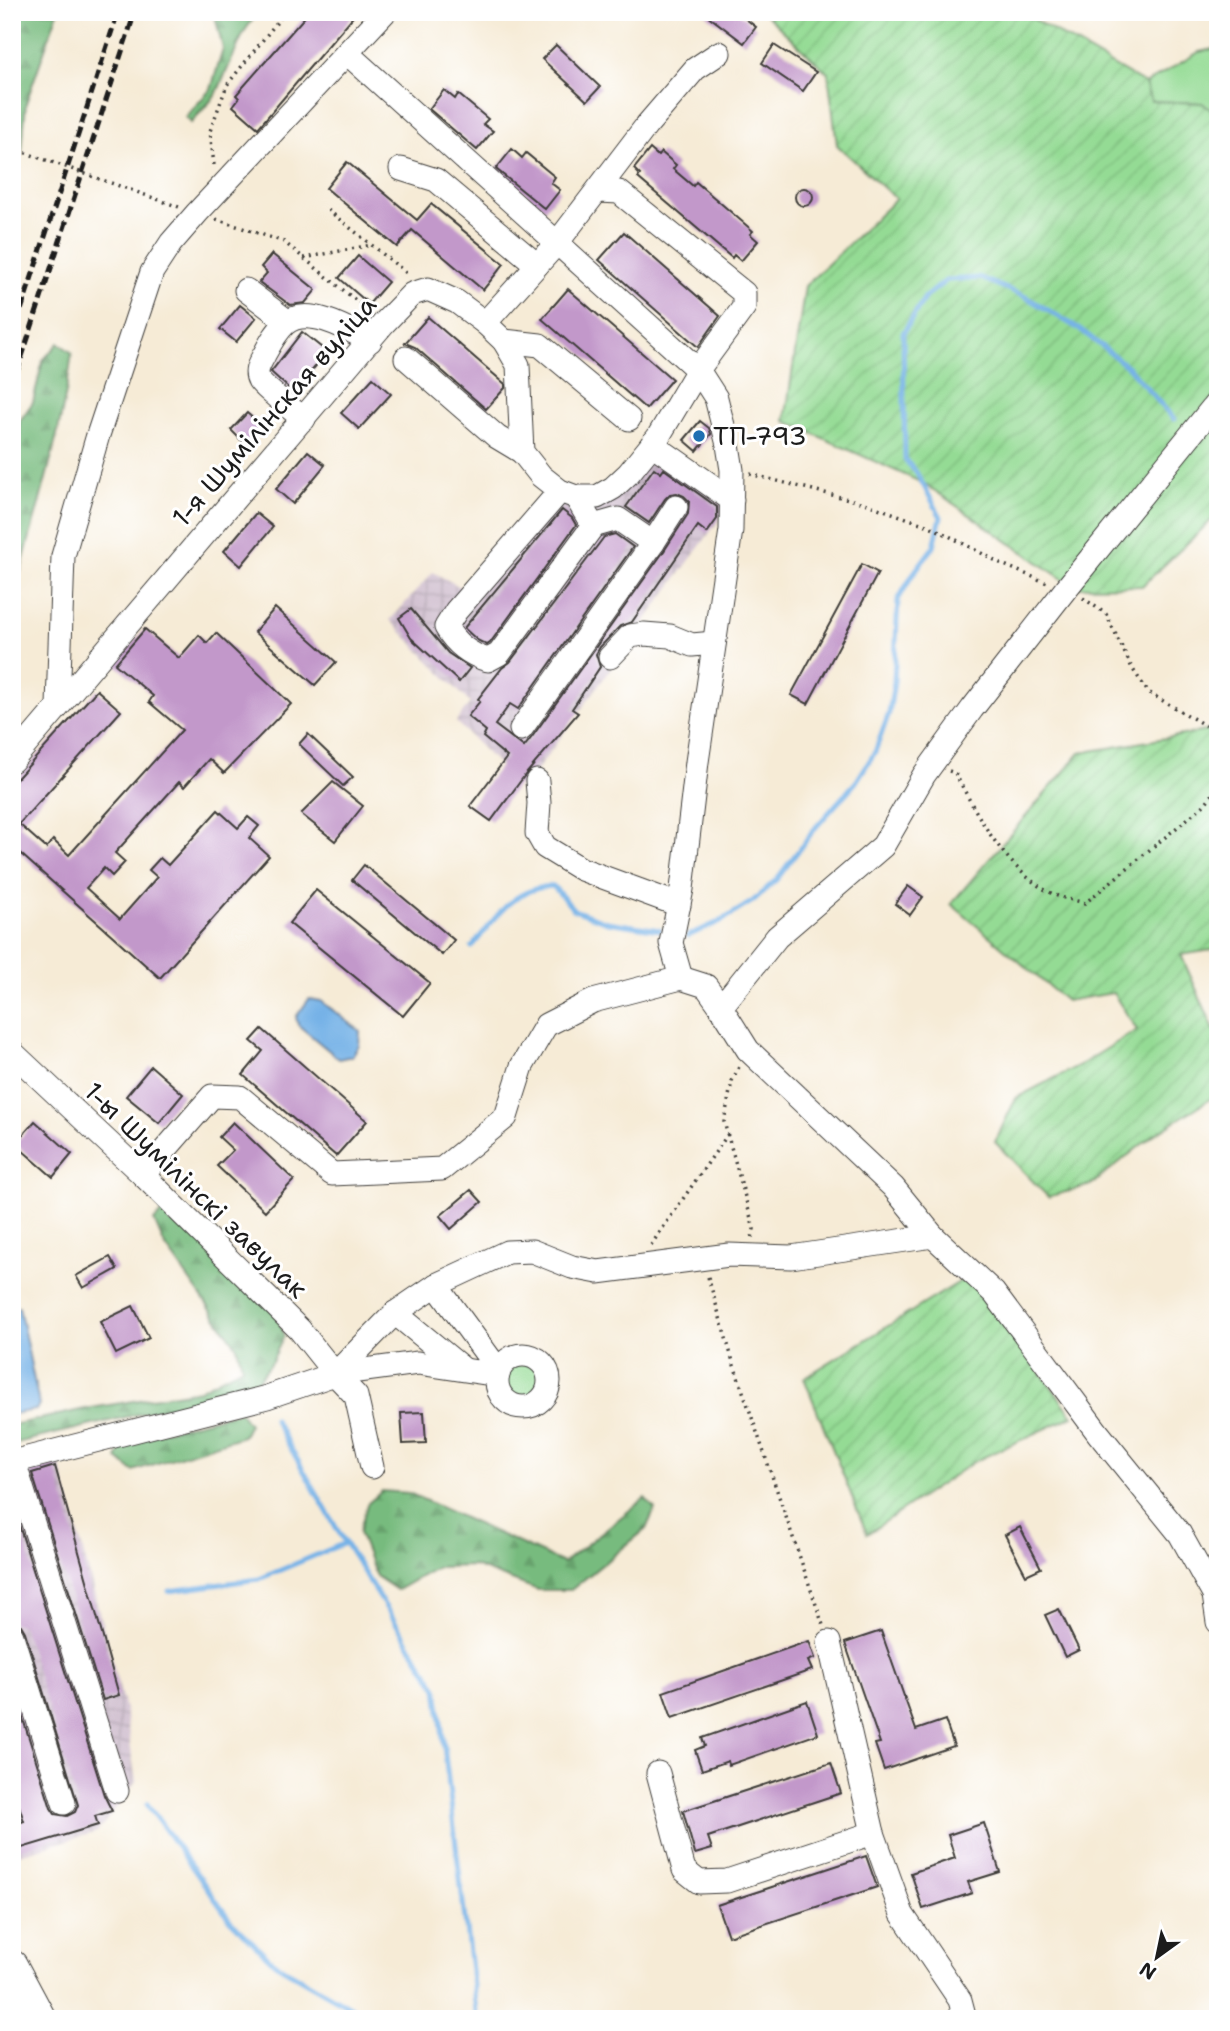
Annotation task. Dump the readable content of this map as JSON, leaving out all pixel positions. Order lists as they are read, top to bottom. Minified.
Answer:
{"streets":{"street":["1-я Шумілінская вуліца","1-ы Шумілінскі завулак"]},"places":["ТП-793"],"north":"bottom left"}
